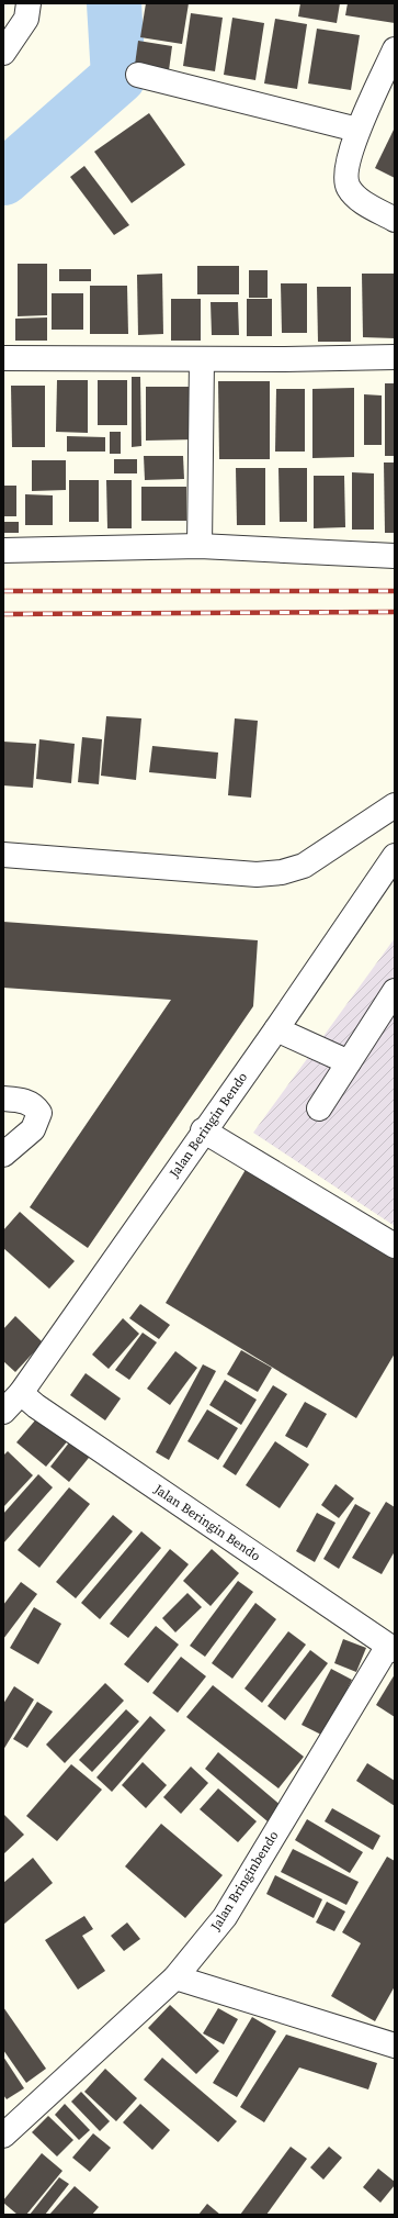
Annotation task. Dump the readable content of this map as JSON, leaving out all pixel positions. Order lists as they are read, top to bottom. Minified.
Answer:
{"streets":{"street":["Jalan Beringin Bendo","Jalan Bringinbendo"]},"crossings":[["Jalan Beringin Bendo","Jalan Bringinbendo"]]}
